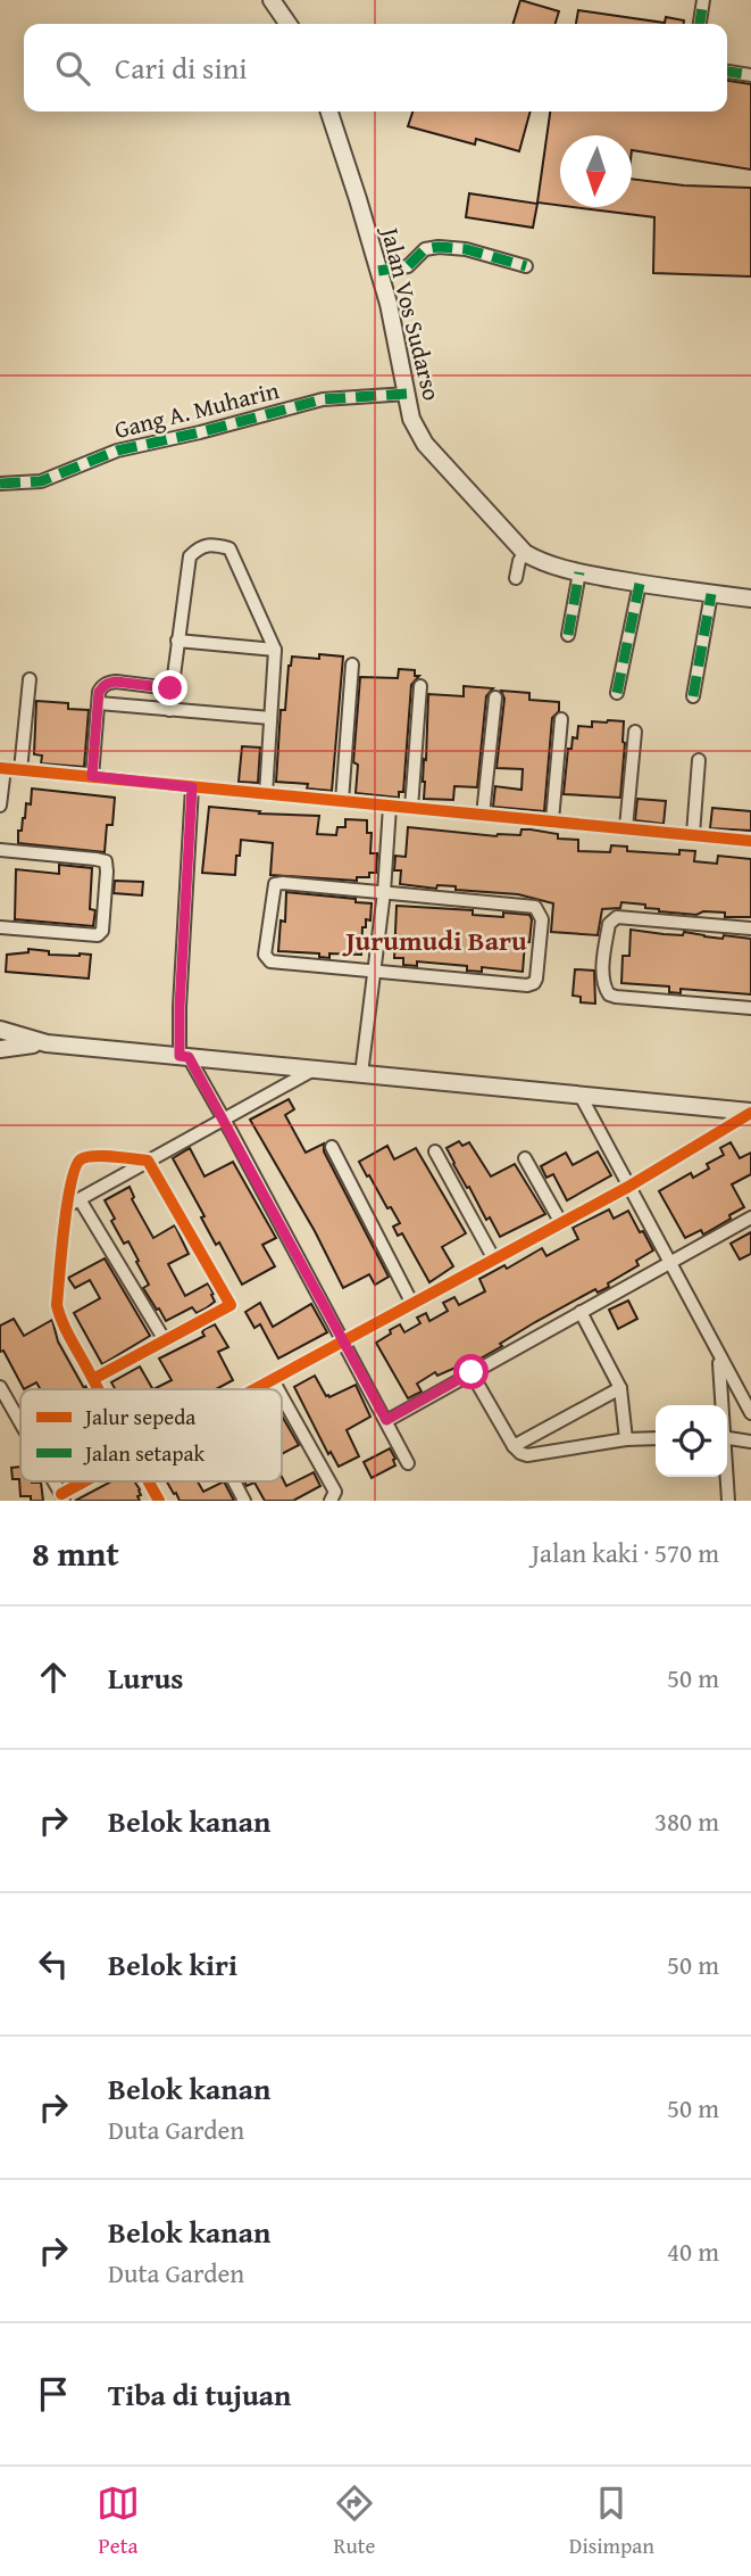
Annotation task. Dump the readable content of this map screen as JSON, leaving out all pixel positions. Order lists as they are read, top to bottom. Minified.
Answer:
{"streets":{"street":["Jalan Vos Sudarso","Gang A. Muharin"]},"crossings":[["Jalan Vos Sudarso","Gang A. Muharin"]],"districts":["Jurumudi Baru"],"legend":["Jalur sepeda","Jalan setapak"],"north":"bottom","page":{"search":"Cari di sini","heading":["8 mnt","Jalan kaki · 570 m"],"list":[["Lurus","50 m"],["Belok kanan","380 m"],["Belok kiri","50 m"],["Belok kanan","Duta Garden","50 m"],["Belok kanan","Duta Garden","40 m"],"Tiba di tujuan"],"nav":["Peta","Rute","Disimpan"]}}
